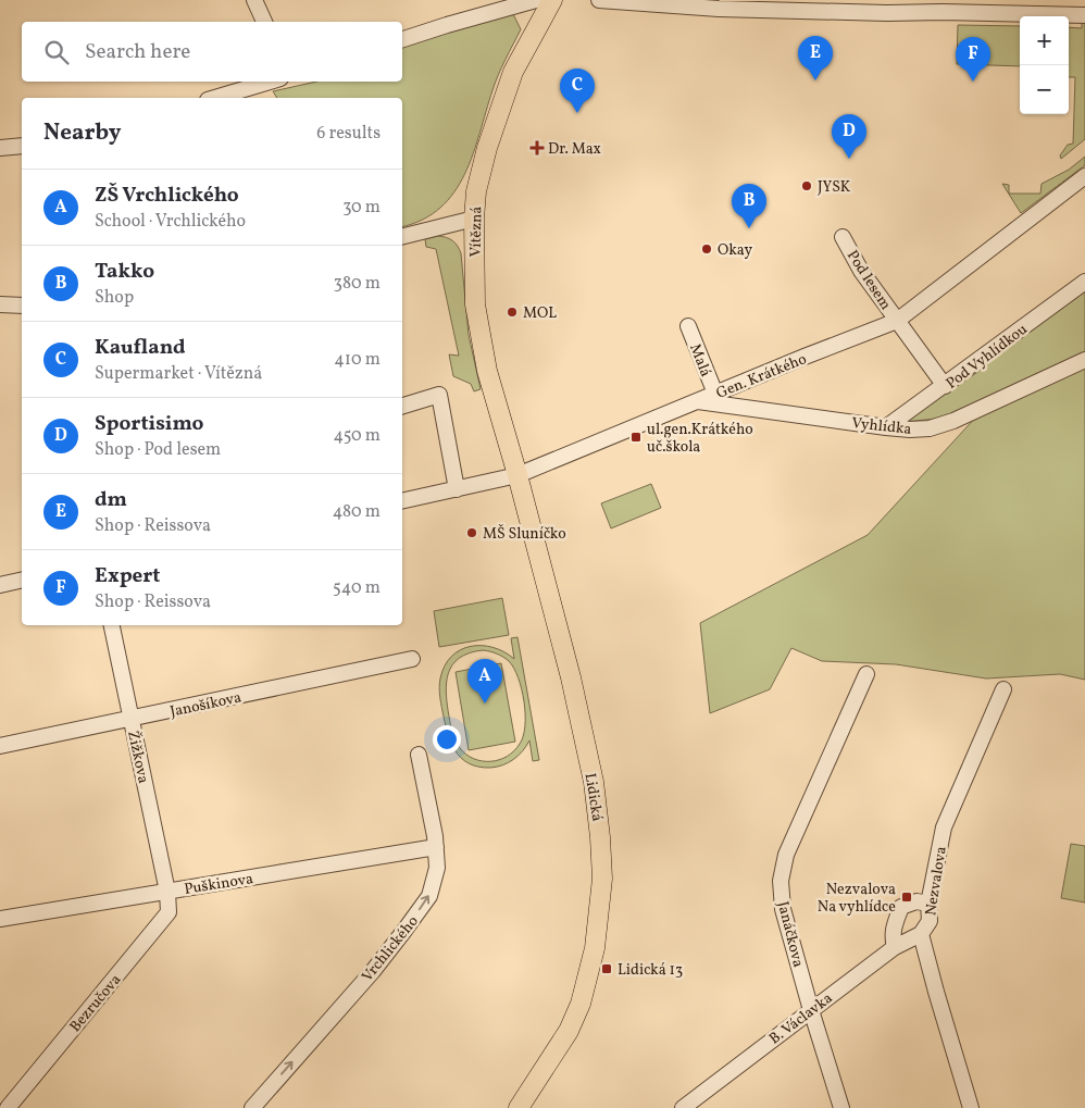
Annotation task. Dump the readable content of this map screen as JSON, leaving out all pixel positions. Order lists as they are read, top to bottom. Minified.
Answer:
{"streets":{"main road":["Vítězná","Lidická"],"street":["Pod lesem","Pod Vyhlídkou","Malá","Gen. Krátkého","Vyhlídka","Janošíkova","Žižkova","Nezvalova","Puškinova","Janáčkova","Vrchlického","Bezručova","B. Václavka"]},"crossings":[["Vítězná","Gen. Krátkého"],["Vítězná","Lidická"],["Pod lesem","Pod Vyhlídkou"],["Pod lesem","Gen. Krátkého"],["Pod Vyhlídkou","Vyhlídka"],["Malá","Gen. Krátkého"],["Gen. Krátkého","Vyhlídka"],["Gen. Krátkého","Lidická"],["Janošíkova","Žižkova"],["Žižkova","Puškinova"],["Žižkova","Bezručova"],["Nezvalova","B. Václavka"],["Puškinova","Vrchlického"],["Puškinova","Bezručova"],["Janáčkova","B. Václavka"]],"one_way":["Vrchlického"],"places":{"health":["Dr. Max"],"other":["JYSK","Okay","MOL","MŠ Sluníčko"],"transit":["ul.gen.Krátkého uč.škola","Nezvalova Na vyhlídce","Lidická 13"]},"page":{"map_buttons":["+","−"],"search":"Search here","pins":["E","F","C","D","B","A"],"heading":["Nearby","6 results"],"list":[{"mark":"A","name":"ZŠ Vrchlického","note":"School · Vrchlického","value":"30 m"},{"mark":"B","name":"Takko","note":"Shop","value":"380 m"},{"mark":"C","name":"Kaufland","note":"Supermarket · Vítězná","value":"410 m"},{"mark":"D","name":"Sportisimo","note":"Shop · Pod lesem","value":"450 m"},{"mark":"E","name":"dm","note":"Shop · Reissova","value":"480 m"},{"mark":"F","name":"Expert","note":"Shop · Reissova","value":"540 m"}]}}
